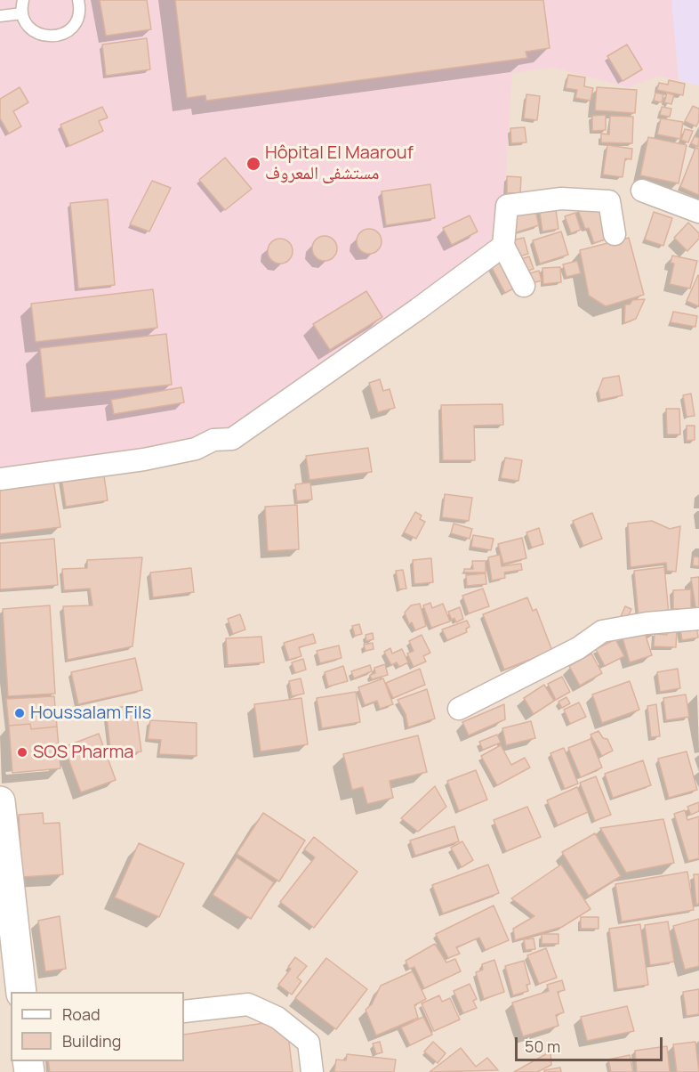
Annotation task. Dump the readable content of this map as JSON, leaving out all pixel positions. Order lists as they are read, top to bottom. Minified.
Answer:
{"places":["Hôpital El Maarouf مستشفى المعروف","Houssalam Fils","SOS Pharma"],"legend":["Road","Building"],"scale_bar":"50 m"}
